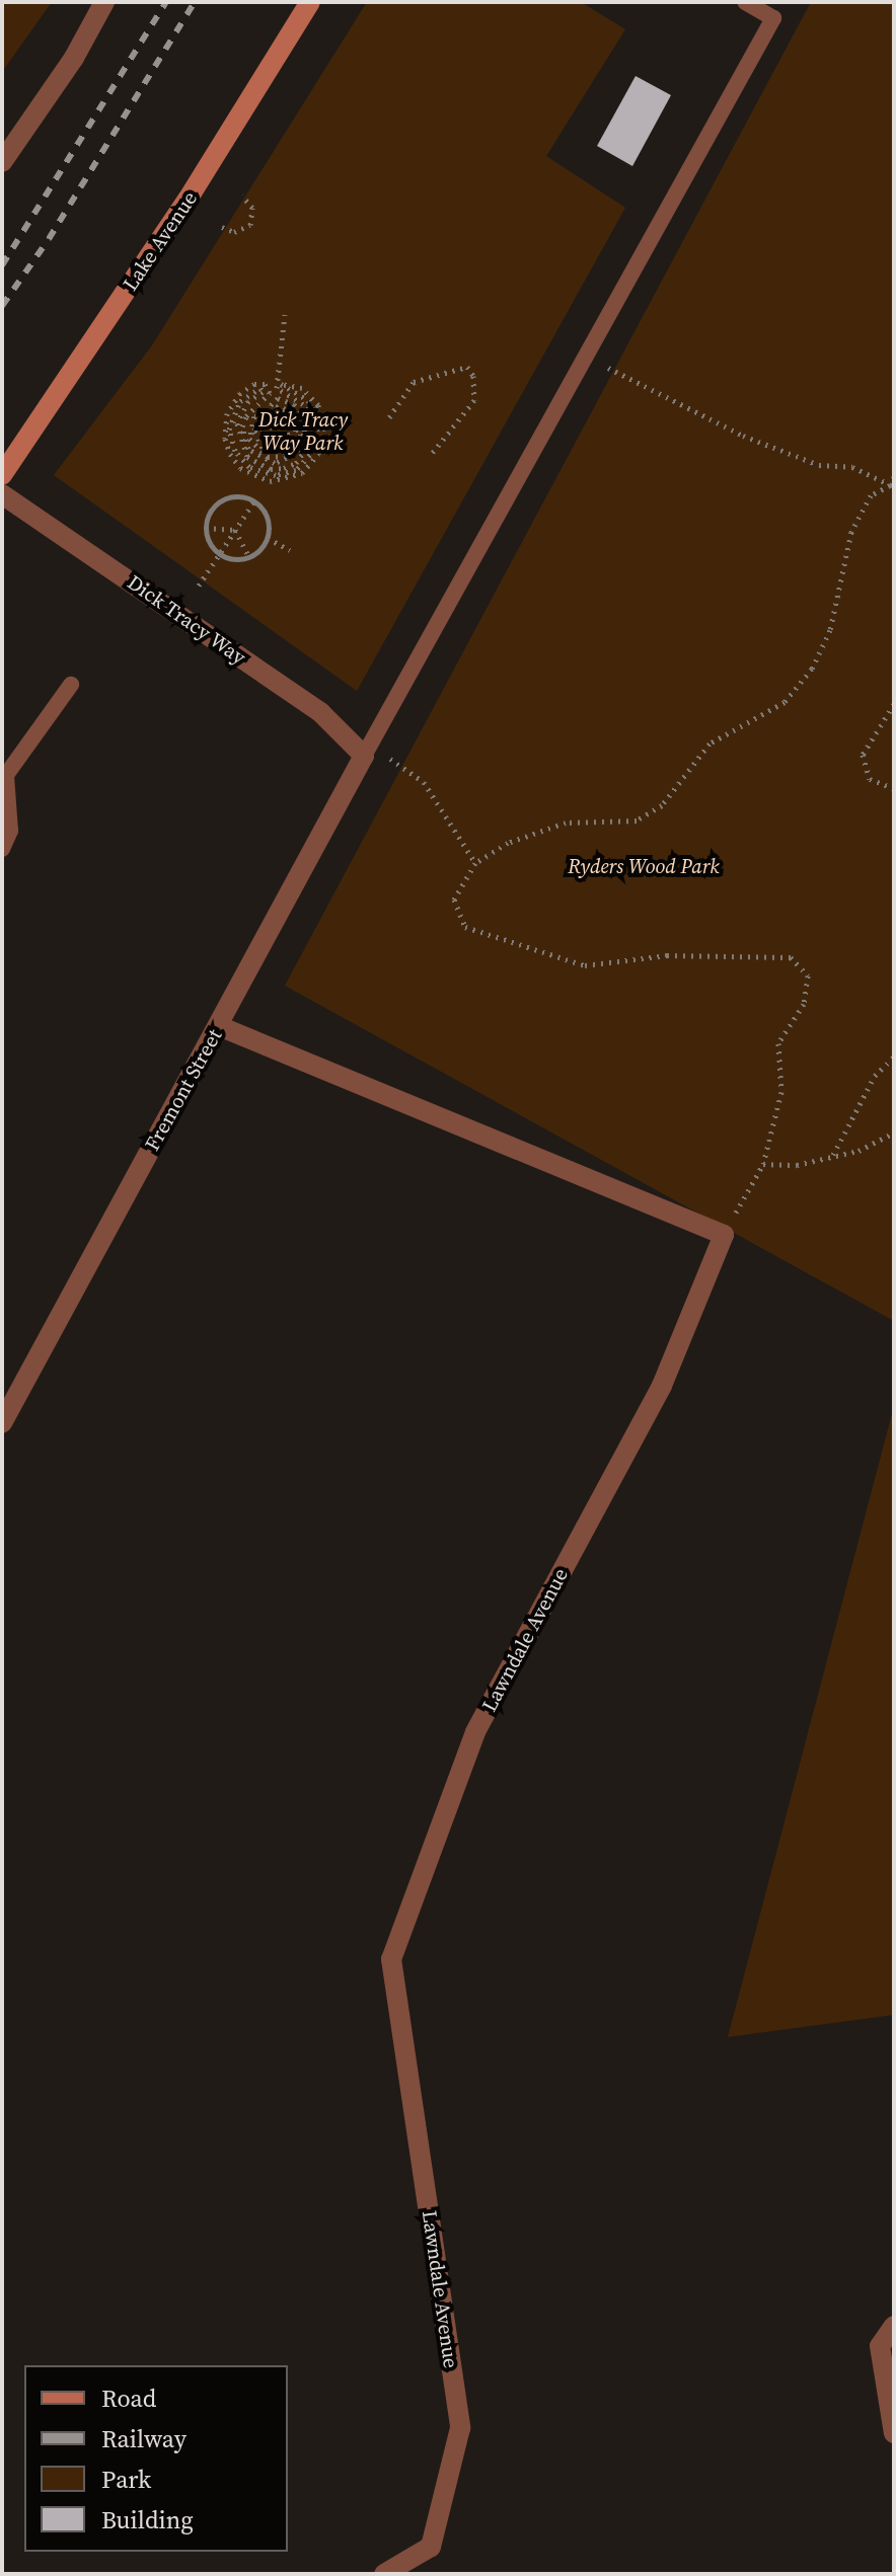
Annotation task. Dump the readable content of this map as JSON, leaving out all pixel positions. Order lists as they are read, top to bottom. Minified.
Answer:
{"streets":{"street":["Lake Avenue","Dick Tracy Way","Fremont Street","Lawndale Avenue"]},"crossings":[["Dick Tracy Way","Fremont Street"]],"parks":["Dick Tracy Way Park","Ryders Wood Park"],"legend":["Road","Railway","Park","Building"]}
